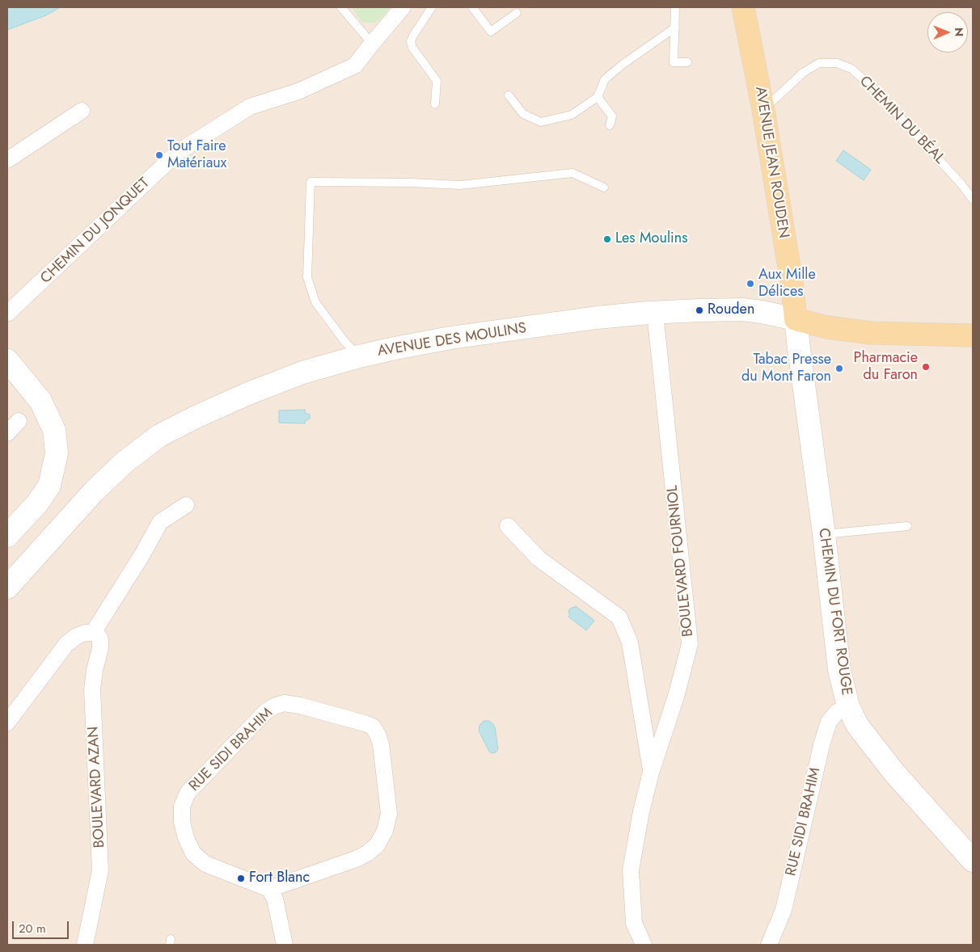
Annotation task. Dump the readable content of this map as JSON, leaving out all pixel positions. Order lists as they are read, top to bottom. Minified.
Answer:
{"streets":{"main road":["AVENUE JEAN ROUDEN","AVENUE DES MOULINS","CHEMIN DU FORT ROUGE"],"street":["CHEMIN DU JONQUET","BOULEVARD FOURNIOL","RUE SIDI BRAHIM","BOULEVARD AZAN"],"lane":["CHEMIN DU BÉAL"]},"crossings":[["CHEMIN DU BÉAL","AVENUE JEAN ROUDEN"],["AVENUE JEAN ROUDEN","AVENUE DES MOULINS"],["AVENUE JEAN ROUDEN","CHEMIN DU FORT ROUGE"],["AVENUE DES MOULINS","BOULEVARD FOURNIOL"],["AVENUE DES MOULINS","CHEMIN DU FORT ROUGE"],["CHEMIN DU FORT ROUGE","RUE SIDI BRAHIM"]],"places":["Tout Faire Matériaux","Les Moulins","Aux Mille Délices","Rouden","Pharmacie du Faron","Tabac Presse du Mont Faron","Fort Blanc"],"scale_bar":"20 m","north":"right"}
